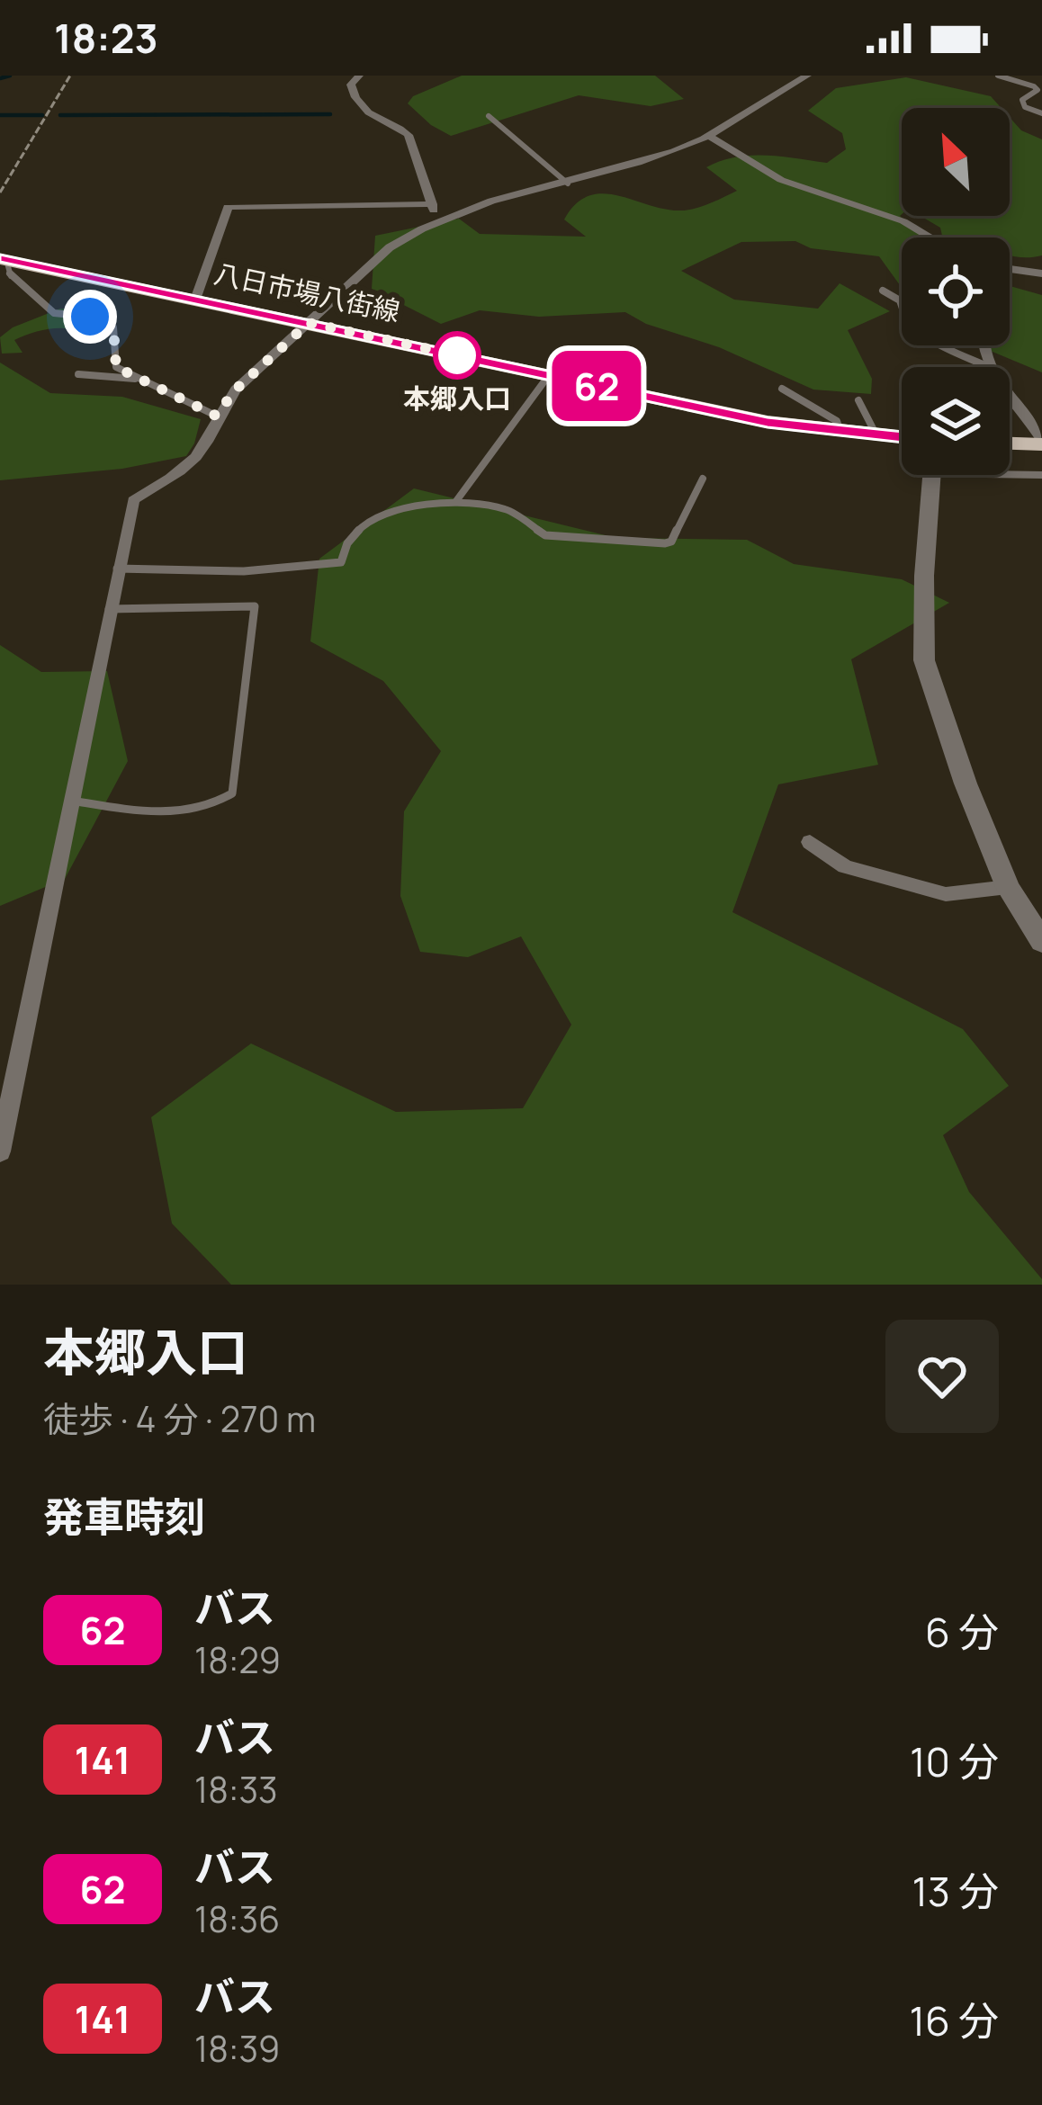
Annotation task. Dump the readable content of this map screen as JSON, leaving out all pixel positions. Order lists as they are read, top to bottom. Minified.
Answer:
{"streets":{"main road":["八日市場八街線"]},"places":["本郷入口"],"lines":["bus line 62"],"north":"top left","page":{"status":"18:23","on_map":"62","heading":[["本郷入口","徒歩 · 4 分 · 270 m"],"発車時刻"],"list":[{"mark":"62","name":"バス","note":"18:29","value":"6 分"},{"mark":"141","name":"バス","note":"18:33","value":"10 分"},{"mark":"62","name":"バス","note":"18:36","value":"13 分"},{"mark":"141","name":"バス","note":"18:39","value":"16 分"}]}}
